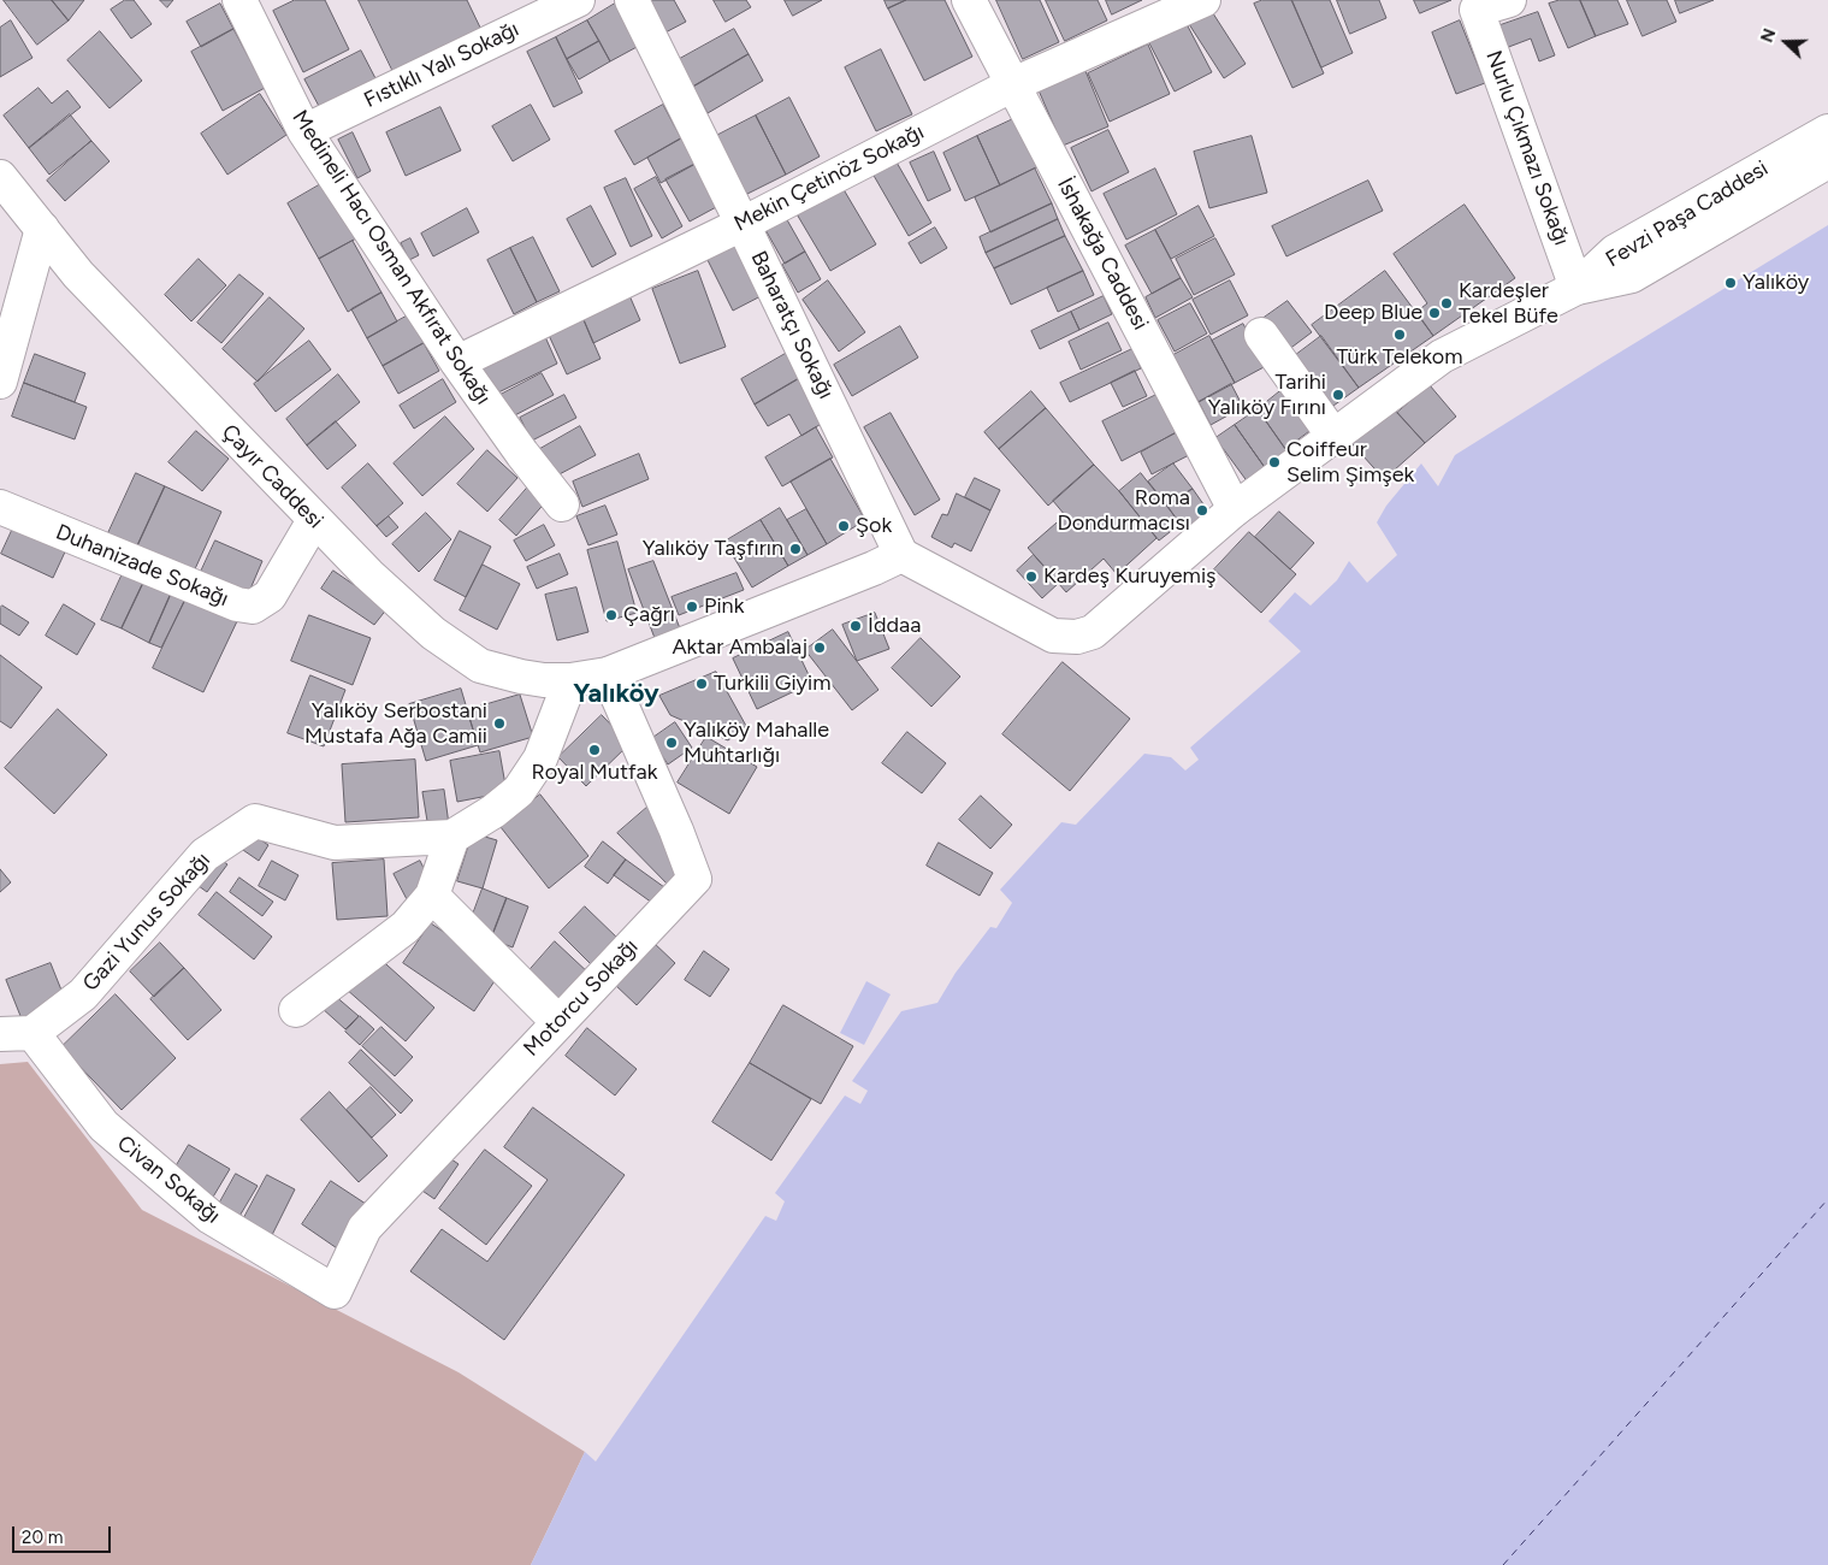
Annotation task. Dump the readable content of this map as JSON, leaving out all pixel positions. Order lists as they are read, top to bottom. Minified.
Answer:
{"streets":{"street":["Fıstıklı Yalı Sokağı","Nurlu Çıkmazı Sokağı","Mekin Çetinöz Sokağı","Fevzi Paşa Caddesi","İshakağa Caddesi","Medineli Hacı Osman Akfırat Sokağı","Baharatçı Sokağı","Çayır Caddesi","Duhanizade Sokağı","Gazi Yunus Sokağı","Motorcu Sokağı","Civan Sokağı"]},"crossings":[["Fıstıklı Yalı Sokağı","Medineli Hacı Osman Akfırat Sokağı"],["Nurlu Çıkmazı Sokağı","Fevzi Paşa Caddesi"],["Mekin Çetinöz Sokağı","İshakağa Caddesi"],["Mekin Çetinöz Sokağı","Medineli Hacı Osman Akfırat Sokağı"],["Mekin Çetinöz Sokağı","Baharatçı Sokağı"],["Çayır Caddesi","Duhanizade Sokağı"],["Çayır Caddesi","Gazi Yunus Sokağı"],["Çayır Caddesi","Motorcu Sokağı"],["Gazi Yunus Sokağı","Motorcu Sokağı"],["Gazi Yunus Sokağı","Civan Sokağı"],["Motorcu Sokağı","Civan Sokağı"]],"districts":["Yalıköy"],"places":["Yalıköy","Kardeşler Tekel Büfe","Deep Blue","Türk Telekom","Tarihi Yalıköy Fırını","Coiffeur Selim Şimşek","Roma Dondurmacısı","Şok","Yalıköy Taşfırın","Kardeş Kuruyemiş","Pink","Çağrı","İddaa","Aktar Ambalaj","Turkili Giyim","Yalıköy Serbostani Mustafa Ağa Camii","Yalıköy Mahalle Muhtarlığı","Royal Mutfak"],"scale_bar":"20 m","north":"left"}
